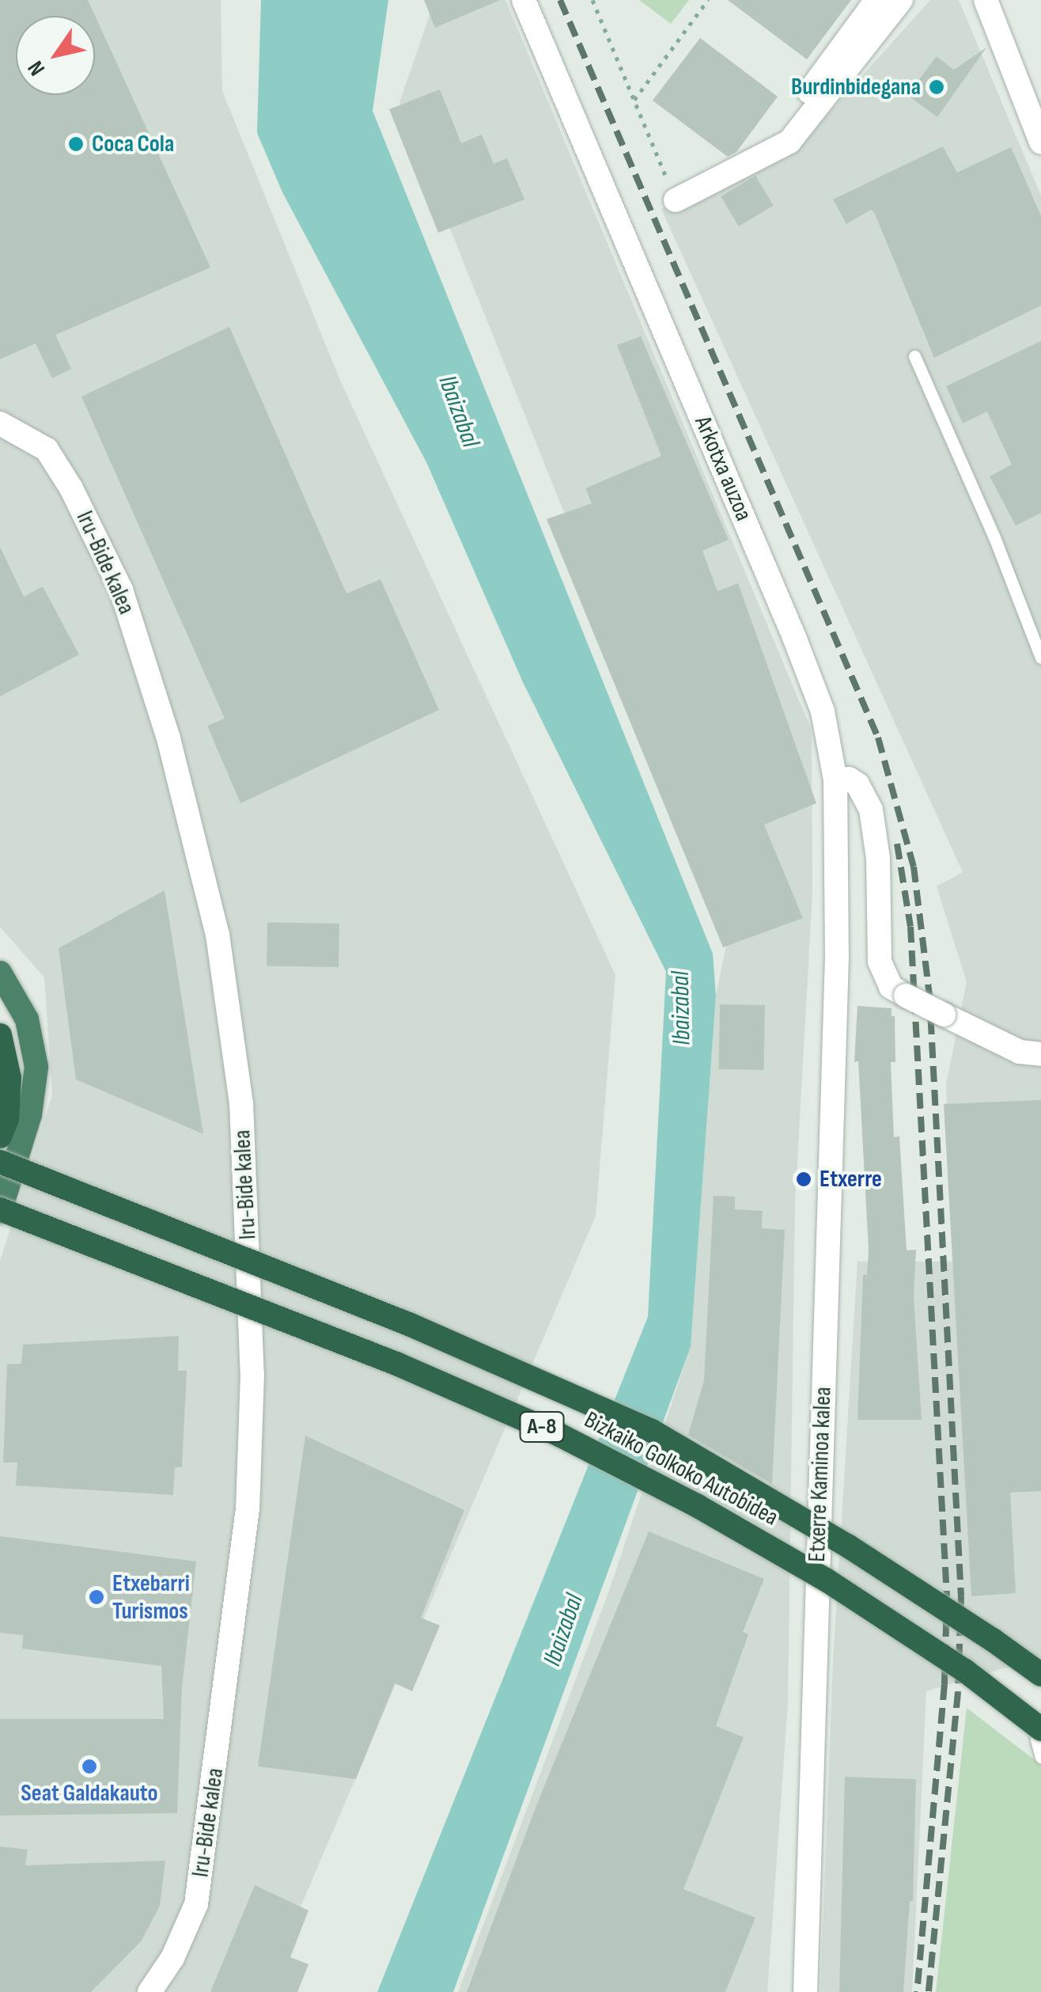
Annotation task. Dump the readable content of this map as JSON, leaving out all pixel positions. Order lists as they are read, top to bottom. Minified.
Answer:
{"streets":{"highway":["A-8","Bizkaiko Golkoko Autobidea"],"street":["Arkotxa auzoa","Iru-Bide kalea","Etxerre Kaminoa kalea"]},"crossings":[["Arkotxa auzoa","Etxerre Kaminoa kalea"]],"water":["Ibaizabal"],"places":["Burdinbidegana","Coca Cola","Etxerre","Etxebarri Turismos","Seat Galdakauto"],"north":"bottom left"}
